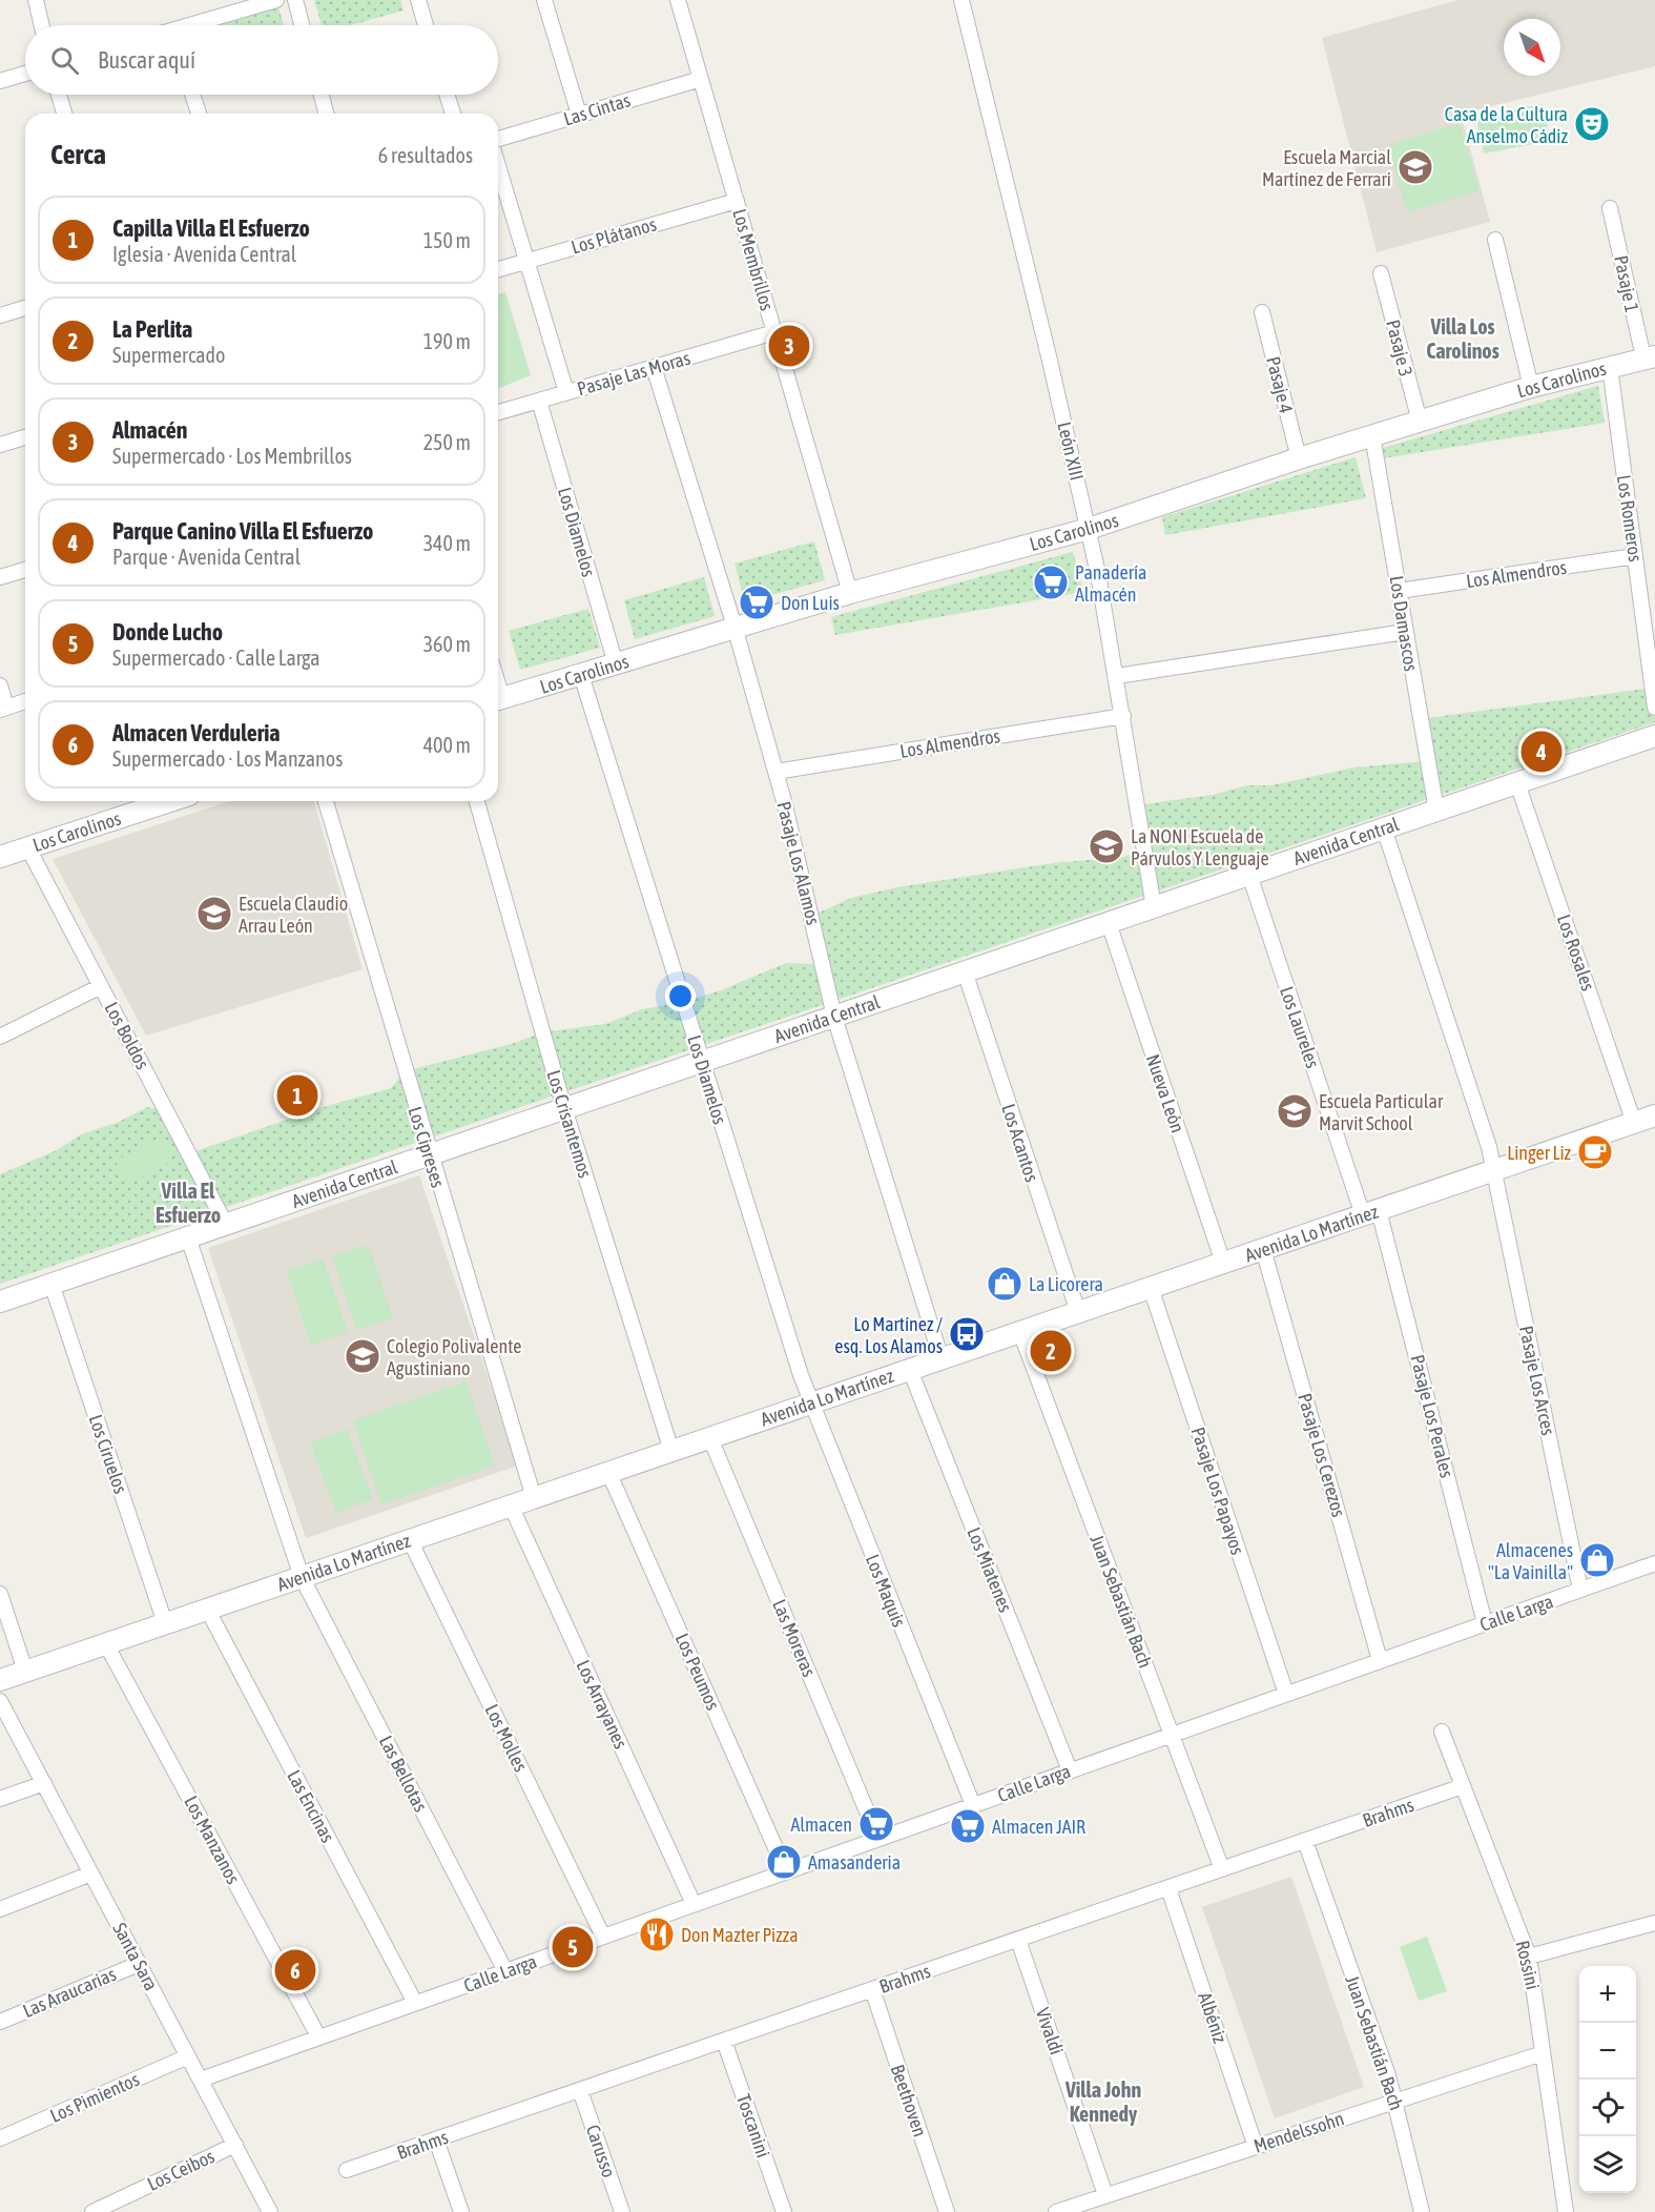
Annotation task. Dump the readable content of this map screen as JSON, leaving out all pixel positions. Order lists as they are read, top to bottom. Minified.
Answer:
{"streets":{"main road":["Los Carolinos","Avenida Central","Avenida Lo Martínez"],"street":["Las Cintas","Los Plátanos","Los Membrillos","Pasaje 1","Pasaje 3","Pasaje Las Moras","Pasaje 4","León XIII","Los Romeros","Los Diamelos","Los Almendros","Los Damascos","Pasaje Los Alamos","Los Rosales","Los Laureles","Los Boldos","Nueva León","Los Crisantemos","Los Acantos","Los Cipreses","Pasaje Los Arces","Pasaje Los Perales","Los Ciruelos","Pasaje Los Cerezos","Pasaje Los Papayos","Los Miatenes","Los Maquis","Juan Sebastián Bach","Calle Larga","Las Moreras","Los Peumos","Los Arrayanes","Los Molles","Las Bellotas","Las Encinas","Brahms","Los Manzanos","Santa Sara","Rossini","Las Araucarias","Albéniz","Vivaldi","Los Pimientos","Beethoven","Toscanini","Mendelssohn","Carusso","Los Ceibos"]},"crossings":[["Las Cintas","Los Membrillos"],["Los Plátanos","Los Membrillos"],["Los Membrillos","Pasaje Las Moras"],["Los Membrillos","Los Carolinos"],["Pasaje 1","Los Carolinos"],["Pasaje 3","Los Carolinos"],["Pasaje Las Moras","Los Diamelos"],["Pasaje Las Moras","Pasaje Los Alamos"],["Los Carolinos","Pasaje 4"],["Los Carolinos","León XIII"],["Los Carolinos","Los Romeros"],["Los Carolinos","Los Diamelos"],["Los Carolinos","Los Damascos"],["Los Carolinos","Pasaje Los Alamos"],["Los Carolinos","Los Boldos"],["León XIII","Los Almendros"],["León XIII","Avenida Central"],["Los Romeros","Los Almendros"],["Los Diamelos","Avenida Central"],["Los Diamelos","Los Maquis"],["Los Almendros","Los Damascos"],["Los Almendros","Pasaje Los Alamos"],["Los Damascos","Avenida Central"],["Avenida Central","Pasaje Los Alamos"],["Avenida Central","Los Rosales"],["Avenida Central","Los Laureles"],["Avenida Central","Los Boldos"],["Avenida Central","Nueva León"],["Avenida Central","Los Crisantemos"],["Avenida Central","Los Acantos"],["Avenida Central","Los Cipreses"],["Avenida Central","Los Ciruelos"],["Pasaje Los Alamos","Avenida Lo Martínez"],["Los Rosales","Avenida Lo Martínez"],["Los Laureles","Avenida Lo Martínez"],["Los Laureles","Pasaje Los Perales"],["Nueva León","Avenida Lo Martínez"],["Los Crisantemos","Avenida Lo Martínez"],["Los Acantos","Avenida Lo Martínez"],["Los Cipreses","Avenida Lo Martínez"],["Avenida Lo Martínez","Pasaje Los Arces"],["Avenida Lo Martínez","Pasaje Los Perales"],["Avenida Lo Martínez","Los Ciruelos"],["Avenida Lo Martínez","Pasaje Los Cerezos"],["Avenida Lo Martínez","Pasaje Los Papayos"],["Avenida Lo Martínez","Los Miatenes"],["Avenida Lo Martínez","Los Maquis"],["Avenida Lo Martínez","Juan Sebastián Bach"],["Avenida Lo Martínez","Las Moreras"],["Avenida Lo Martínez","Los Peumos"],["Avenida Lo Martínez","Los Arrayanes"],["Avenida Lo Martínez","Los Molles"],["Avenida Lo Martínez","Las Bellotas"],["Avenida Lo Martínez","Las Encinas"],["Avenida Lo Martínez","Los Manzanos"],["Pasaje Los Arces","Calle Larga"],["Pasaje Los Perales","Calle Larga"],["Pasaje Los Cerezos","Calle Larga"],["Pasaje Los Papayos","Calle Larga"],["Los Miatenes","Calle Larga"],["Los Maquis","Calle Larga"],["Juan Sebastián Bach","Calle Larga"],["Juan Sebastián Bach","Brahms"],["Juan Sebastián Bach","Mendelssohn"],["Calle Larga","Las Moreras"],["Calle Larga","Los Peumos"],["Calle Larga","Los Arrayanes"],["Calle Larga","Los Molles"],["Calle Larga","Las Bellotas"],["Calle Larga","Las Encinas"],["Calle Larga","Los Manzanos"],["Calle Larga","Santa Sara"],["Brahms","Rossini"],["Brahms","Albéniz"],["Brahms","Vivaldi"],["Brahms","Beethoven"],["Brahms","Toscanini"],["Brahms","Carusso"],["Santa Sara","Las Araucarias"],["Santa Sara","Los Pimientos"],["Santa Sara","Los Ceibos"],["Rossini","Mendelssohn"],["Albéniz","Mendelssohn"],["Vivaldi","Mendelssohn"]],"districts":["Villa Los Carolinos","Villa El Esfuerzo","Villa John Kennedy"],"places":{"theatre":["Casa de la Cultura Anselmo Cádiz"],"school or university":["Escuela Marcial Martínez de Ferrari","La NONI Escuela de Párvulos Y Lenguaje","Escuela Claudio Arrau León","Escuela Particular Marvit School","Colegio Polivalente Agustiniano"],"supermarket":["Panadería Almacén","Don Luis","Almacen","Almacen JAIR"],"cafe":["Linger Liz"],"shop":["La Licorera","Almacenes \"La Vainilla\"","Amasanderia"],"bus stop":["Lo Martínez / esq. Los Alamos"],"restaurant":["Don Mazter Pizza"]},"north":"bottom right","page":{"search":"Buscar aquí","heading":["Cerca","6 resultados"],"list":[{"mark":"1","name":"Capilla Villa El Esfuerzo","note":"Iglesia · Avenida Central","value":"150 m"},{"mark":"2","name":"La Perlita","note":"Supermercado","value":"190 m"},{"mark":"3","name":"Almacén","note":"Supermercado · Los Membrillos","value":"250 m"},{"mark":"4","name":"Parque Canino Villa El Esfuerzo","note":"Parque · Avenida Central","value":"340 m"},{"mark":"5","name":"Donde Lucho","note":"Supermercado · Calle Larga","value":"360 m"},{"mark":"6","name":"Almacen Verduleria","note":"Supermercado · Los Manzanos","value":"400 m"}],"pins":["3","4","1","2","5","6"],"map_buttons":["+","−"]}}
